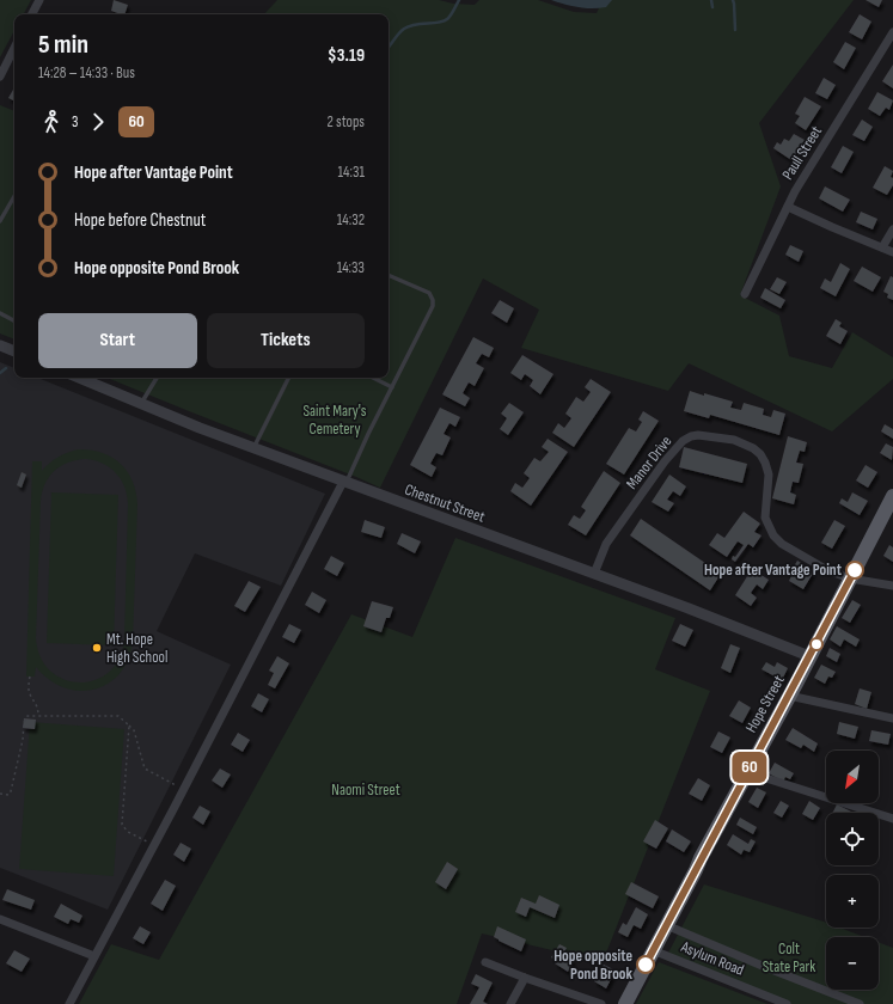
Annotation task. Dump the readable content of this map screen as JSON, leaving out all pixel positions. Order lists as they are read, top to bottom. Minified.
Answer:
{"streets":{"main road":["Hope Street"],"street":["Paull Street","Manor Drive","Chestnut Street","Asylum Road"]},"crossings":[["Manor Drive","Chestnut Street"],["Manor Drive","Hope Street"],["Chestnut Street","Hope Street"],["Hope Street","Asylum Road"]],"parks":["Saint Mary's Cemetery","Naomi Street","Colt State Park"],"places":["Hope after Vantage Point","Mt. Hope High School","Hope opposite Pond Brook"],"lines":["bus line 60"],"north":"bottom left","page":{"on_map":"60","heading":["5 min","14:28 – 14:33 · Bus","$3.19"],"legs":["3","60","2 stops"],"list":[{"name":"Hope after Vantage Point","value":"14:31"},{"name":"Hope before Chestnut","value":"14:32"},{"name":"Hope opposite Pond Brook","value":"14:33"}],"buttons":["Start","Tickets"],"map_buttons":["+","−"]}}
